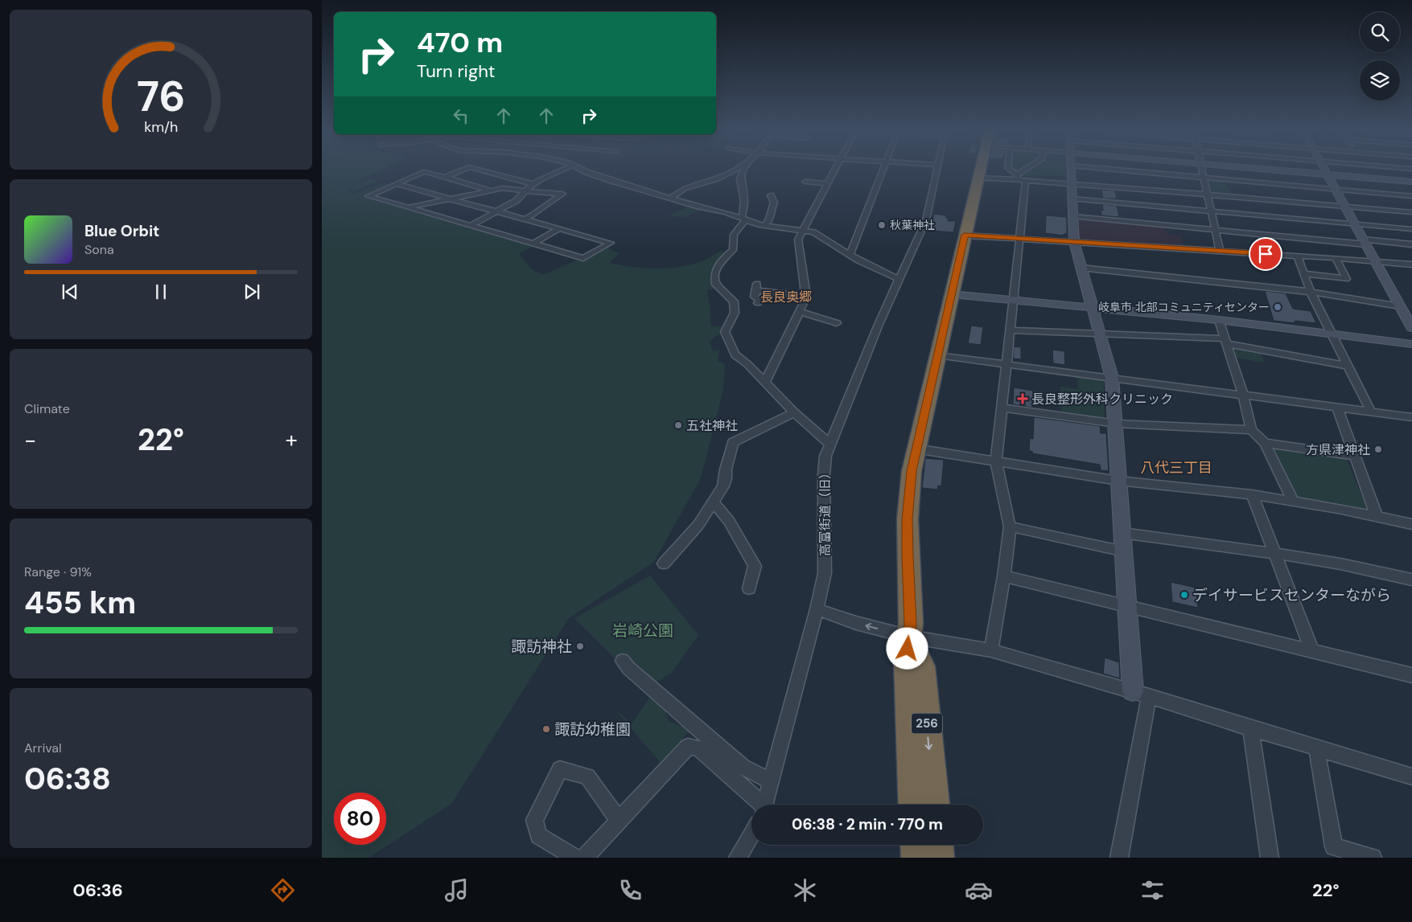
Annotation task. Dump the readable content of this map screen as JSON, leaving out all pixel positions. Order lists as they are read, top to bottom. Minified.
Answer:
{"streets":{"highway":["256"],"street":["高富街道（旧）"]},"districts":["長良奥郷","八代三丁目"],"parks":["岩崎公園"],"places":{"other":["秋葉神社","岐阜市 北部コミュニティセンター","五社神社","方県津神社","デイサービスセンターながら","諏訪神社","諏訪幼稚園"],"health":["長良整形外科クリニック"]},"page":{"turn":["470 m","Turn right"],"song":["Blue Orbit","Sona"],"tile":["Climate",["Range · 91%","455 km"],["Arrival","06:38"]],"heat":["−","22°","+"],"limit":"80","trip":"06:38 · 2 min · 770 m","tabs":["06:36","22°"],"gauge":["76","km/h"]}}
